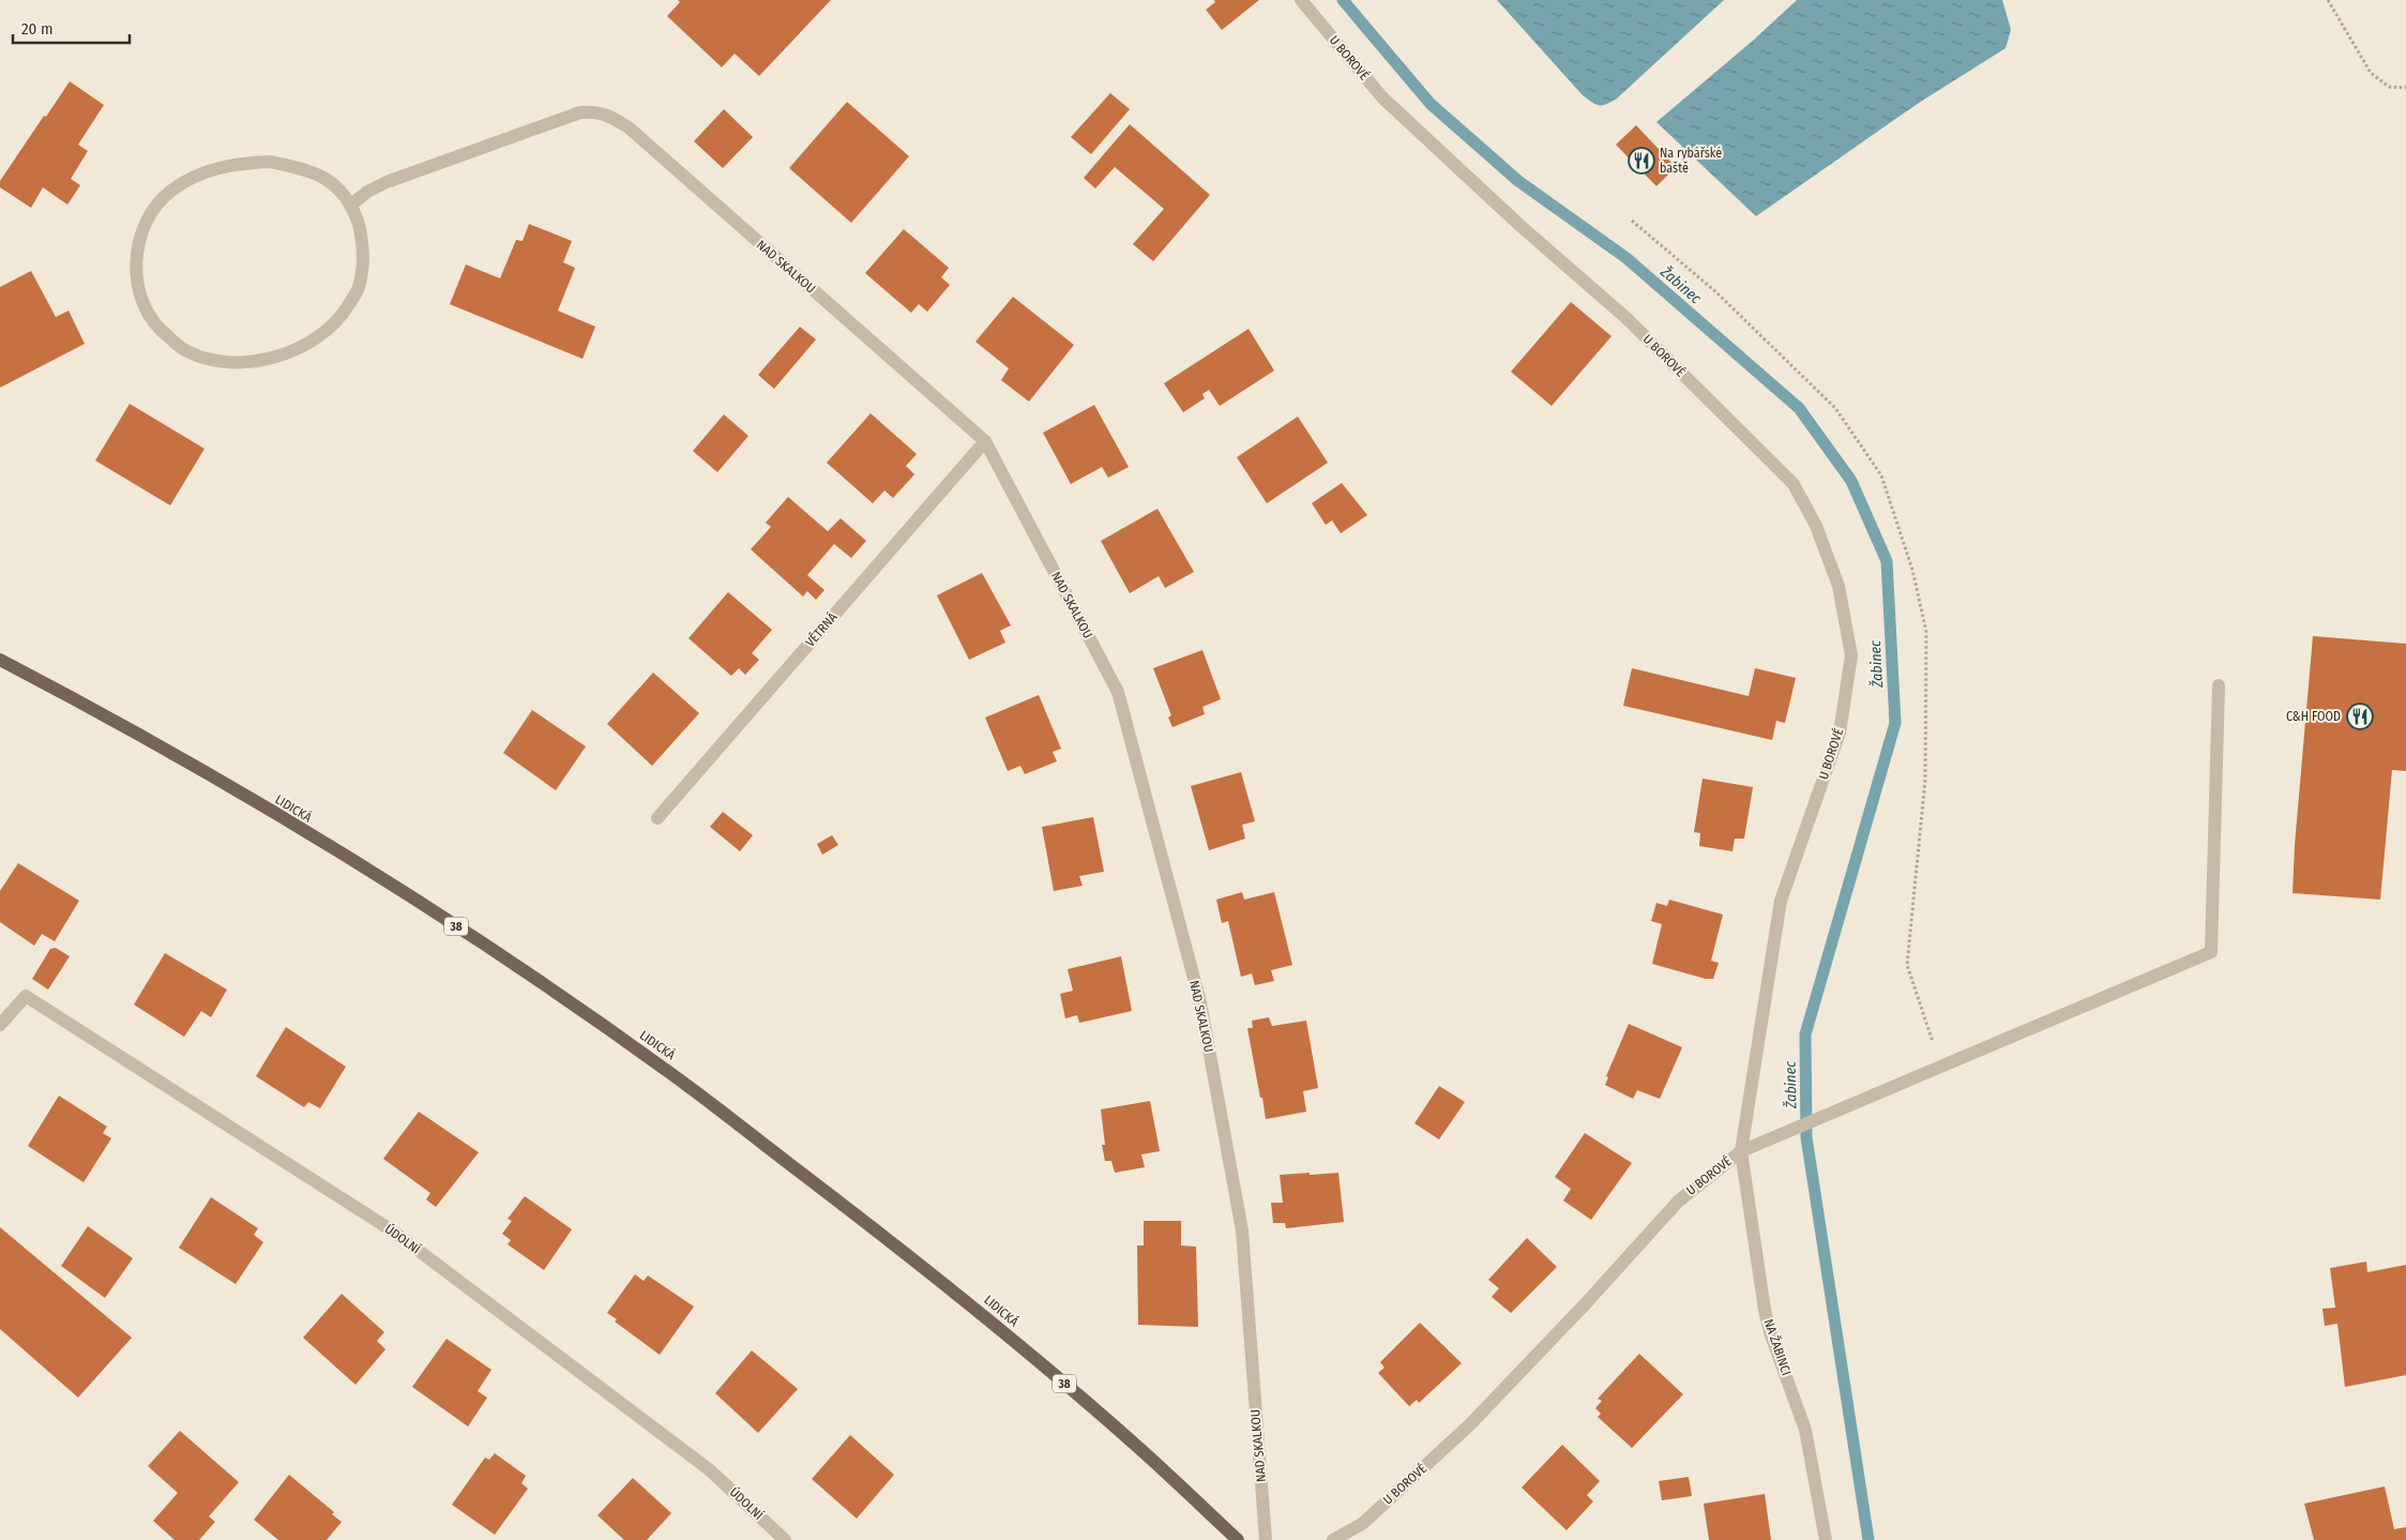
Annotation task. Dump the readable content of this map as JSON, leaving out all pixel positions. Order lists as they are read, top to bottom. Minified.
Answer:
{"streets":{"main road":["LIDICKÁ","38"],"street":["U BOROVÉ","NAD SKALKOU","VĚTRNÁ","ÚDOLNÍ","NA ŽABINCI"]},"crossings":[["U BOROVÉ","NA ŽABINCI"],["NAD SKALKOU","VĚTRNÁ"]],"water":["Žabinec"],"places":{"restaurant":["Na rybářské baště","C&H FOOD"]},"scale_bar":"20 m"}
